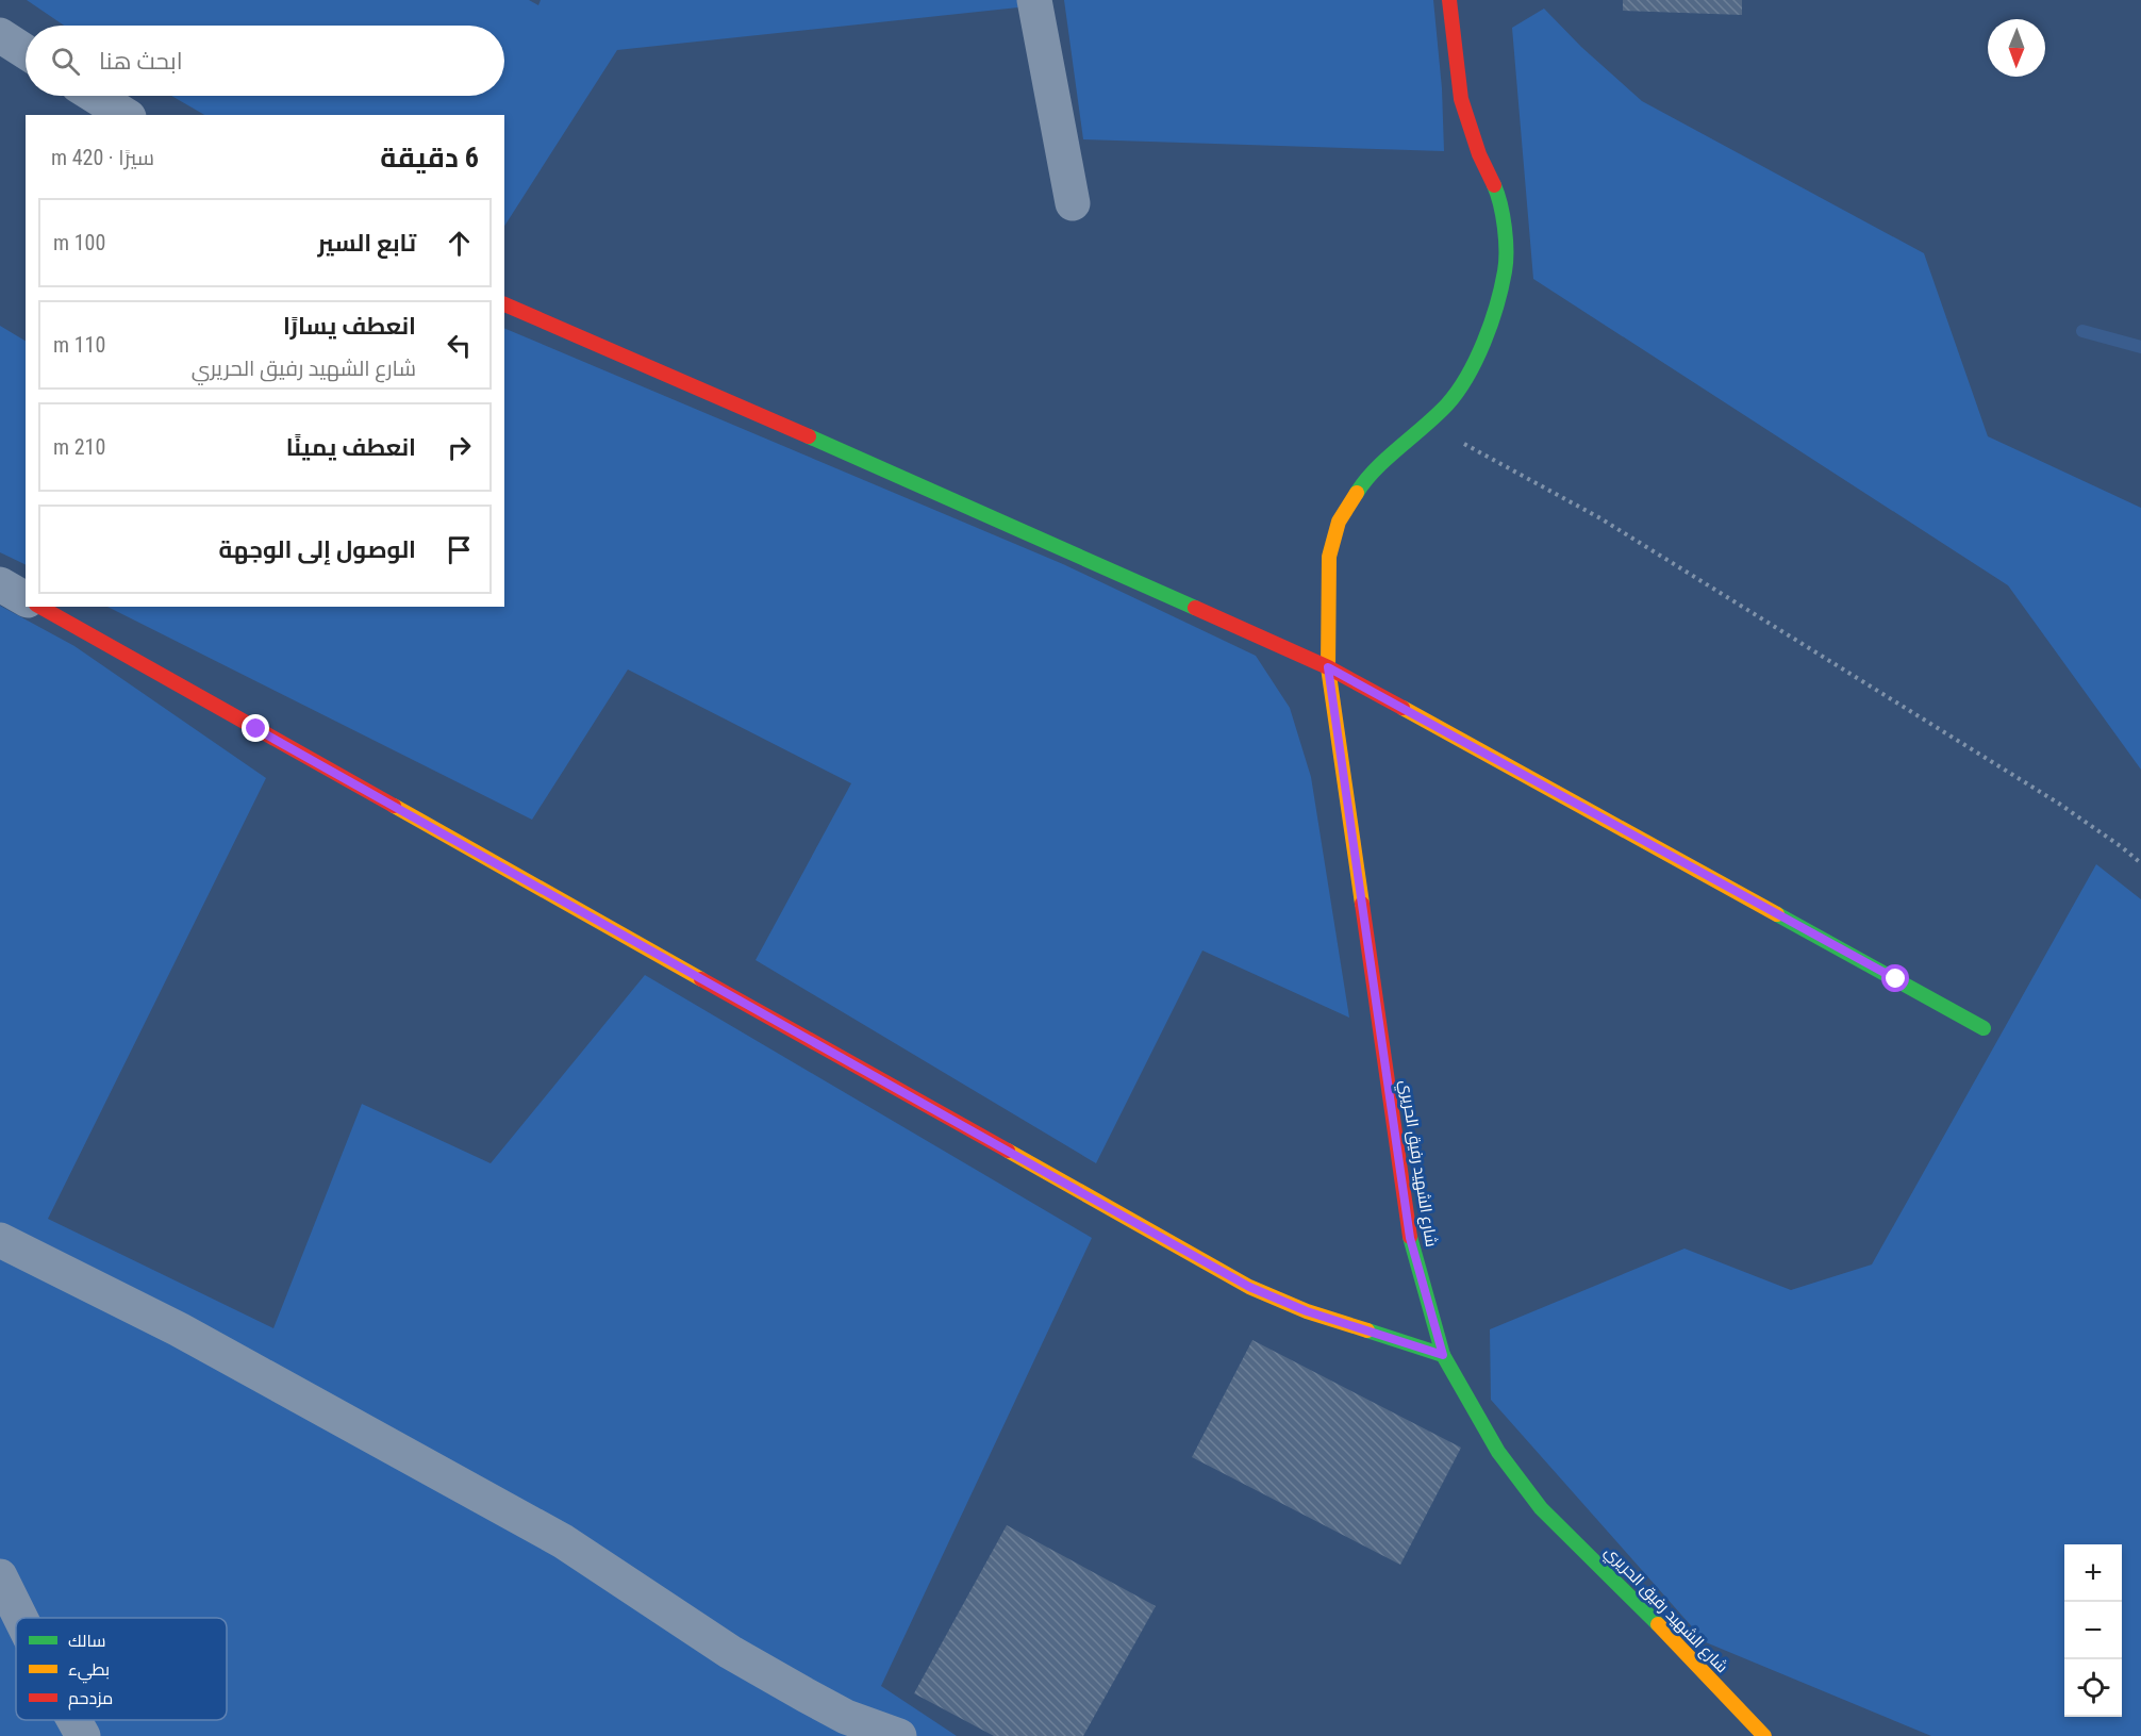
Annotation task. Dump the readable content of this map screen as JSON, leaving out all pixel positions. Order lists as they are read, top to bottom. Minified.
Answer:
{"streets":{"street":["شارع الشهيد رفيق الحريري"]},"legend":["سالك","بطيء","مزدحم"],"north":"bottom","page":{"search":"ابحث هنا","heading":["6 دقيقة","سيرًا · 420 m"],"list":[["تابع السير","100 m"],["انعطف يسارًا","شارع الشهيد رفيق الحريري","110 m"],["انعطف يمينًا","210 m"],"الوصول إلى الوجهة"],"map_buttons":["+","−"]}}
